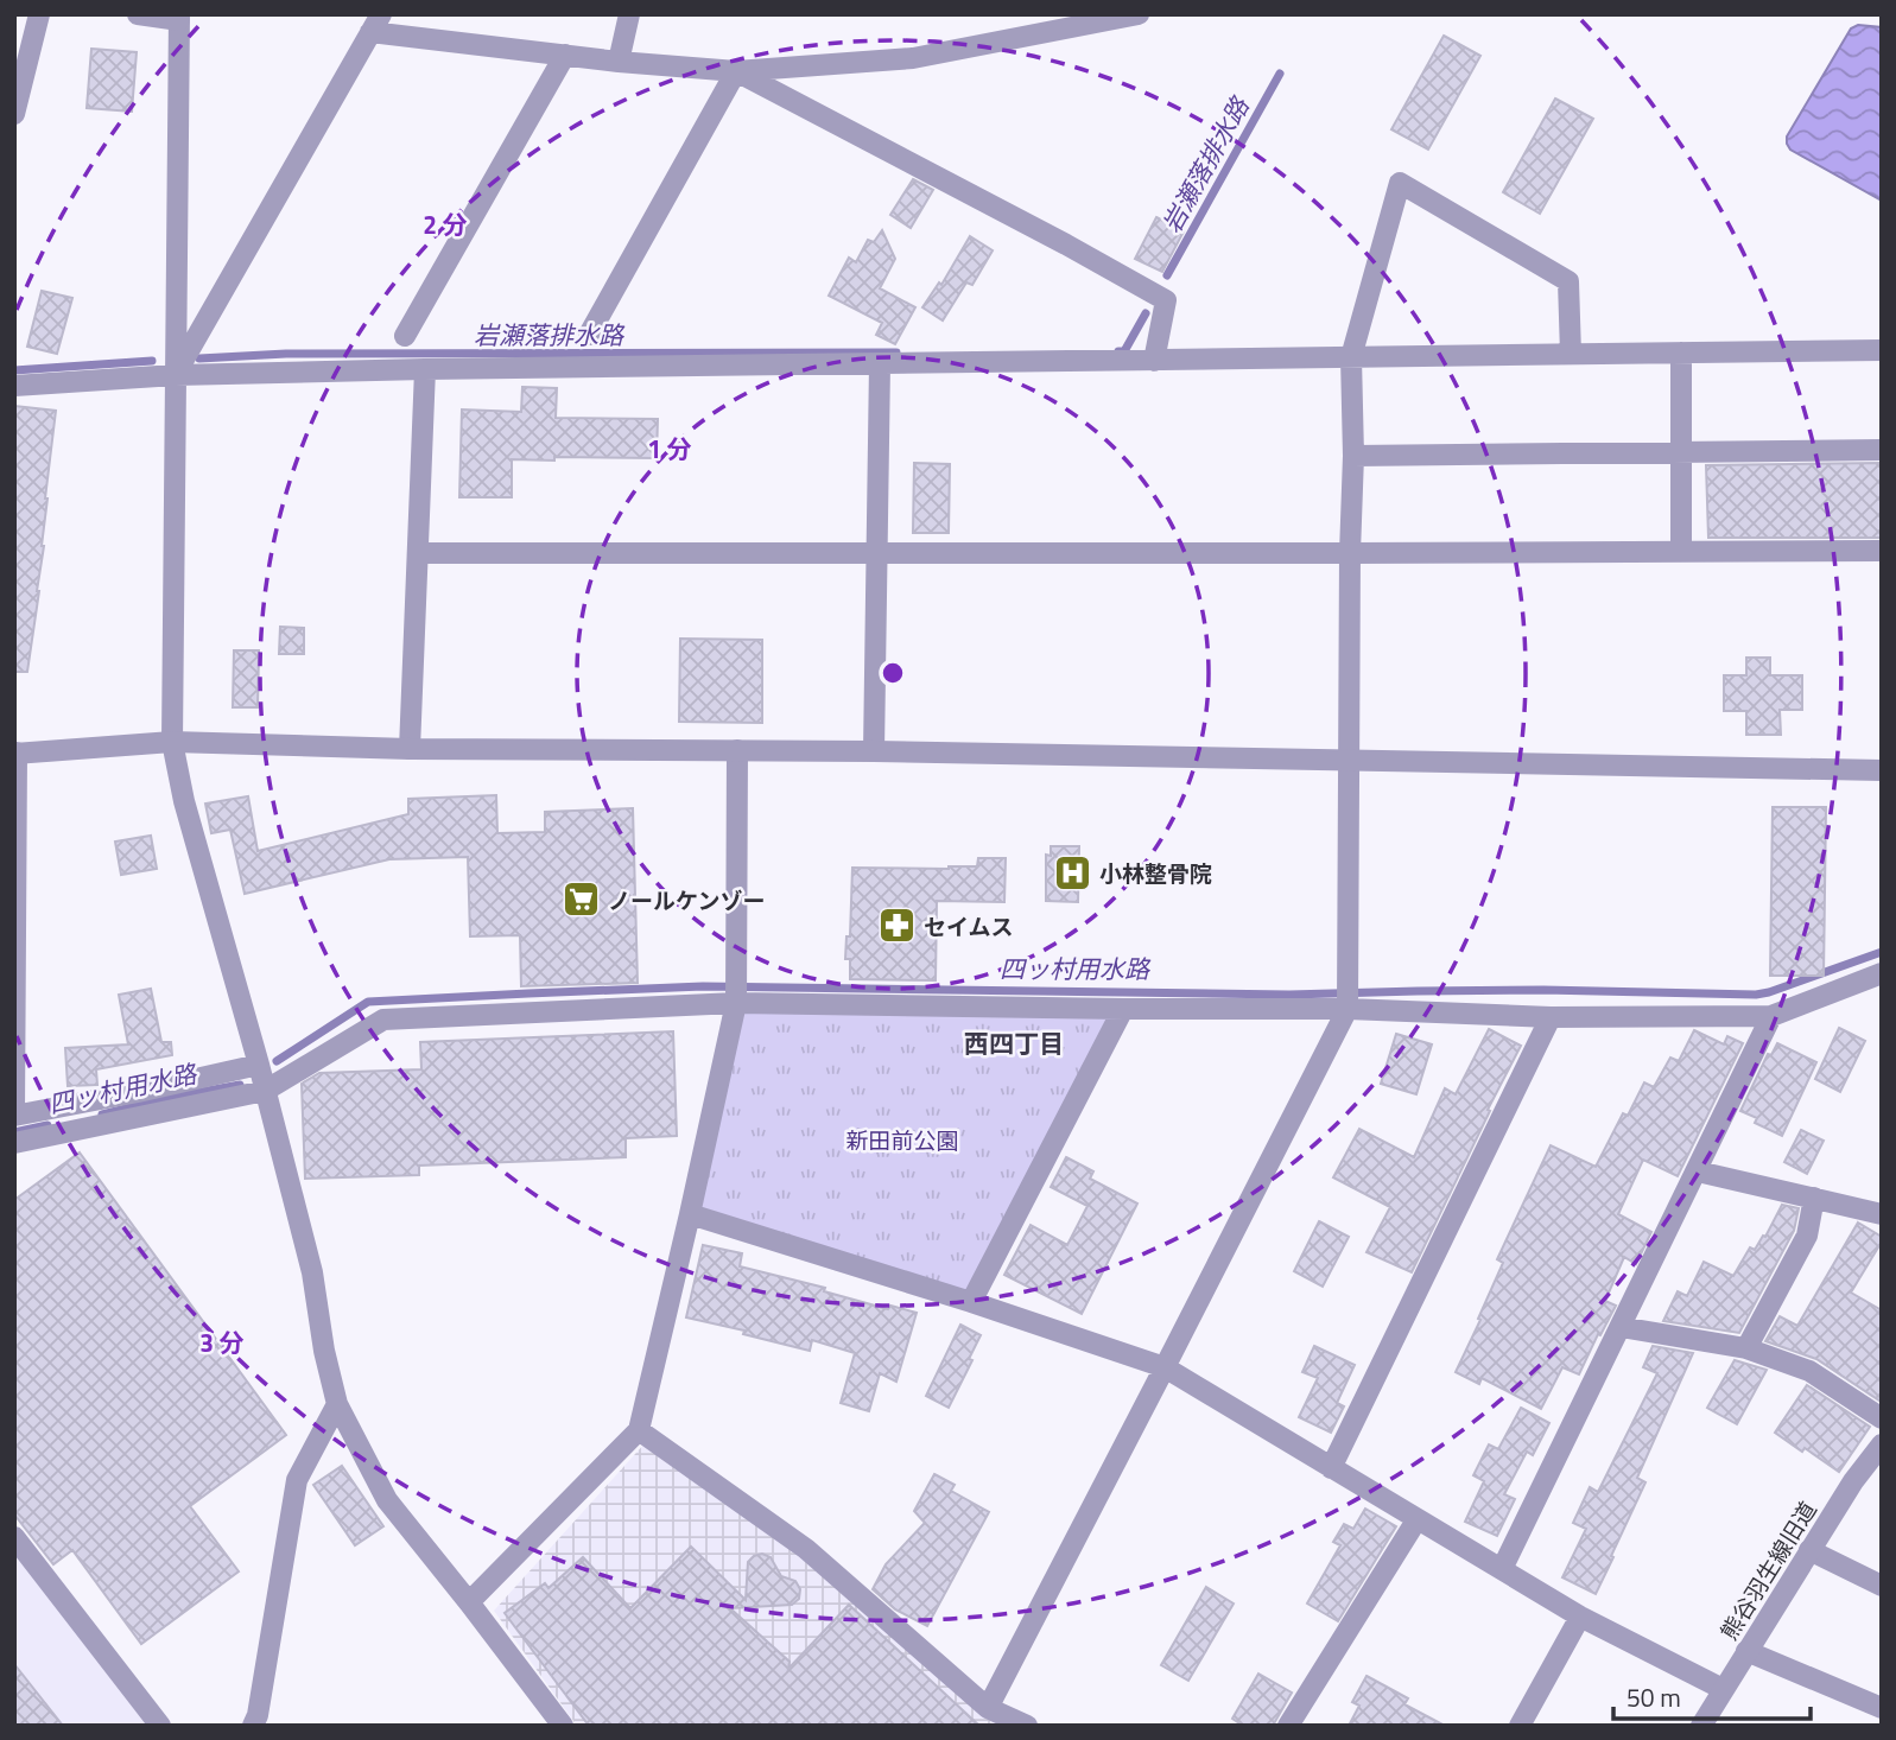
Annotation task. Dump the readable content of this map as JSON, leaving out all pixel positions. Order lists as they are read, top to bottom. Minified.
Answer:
{"streets":{"street":["熊谷羽生線旧道"]},"districts":["西四丁目"],"water":["岩瀬落排水路","四ッ村用水路"],"parks":["新田前公園"],"places":{"hospital":["小林整骨院"],"supermarket":["ノールケンゾー"],"pharmacy":["セイムス"]},"scale_bar":"50 m","rings":["2 分","1 分","3 分"]}
